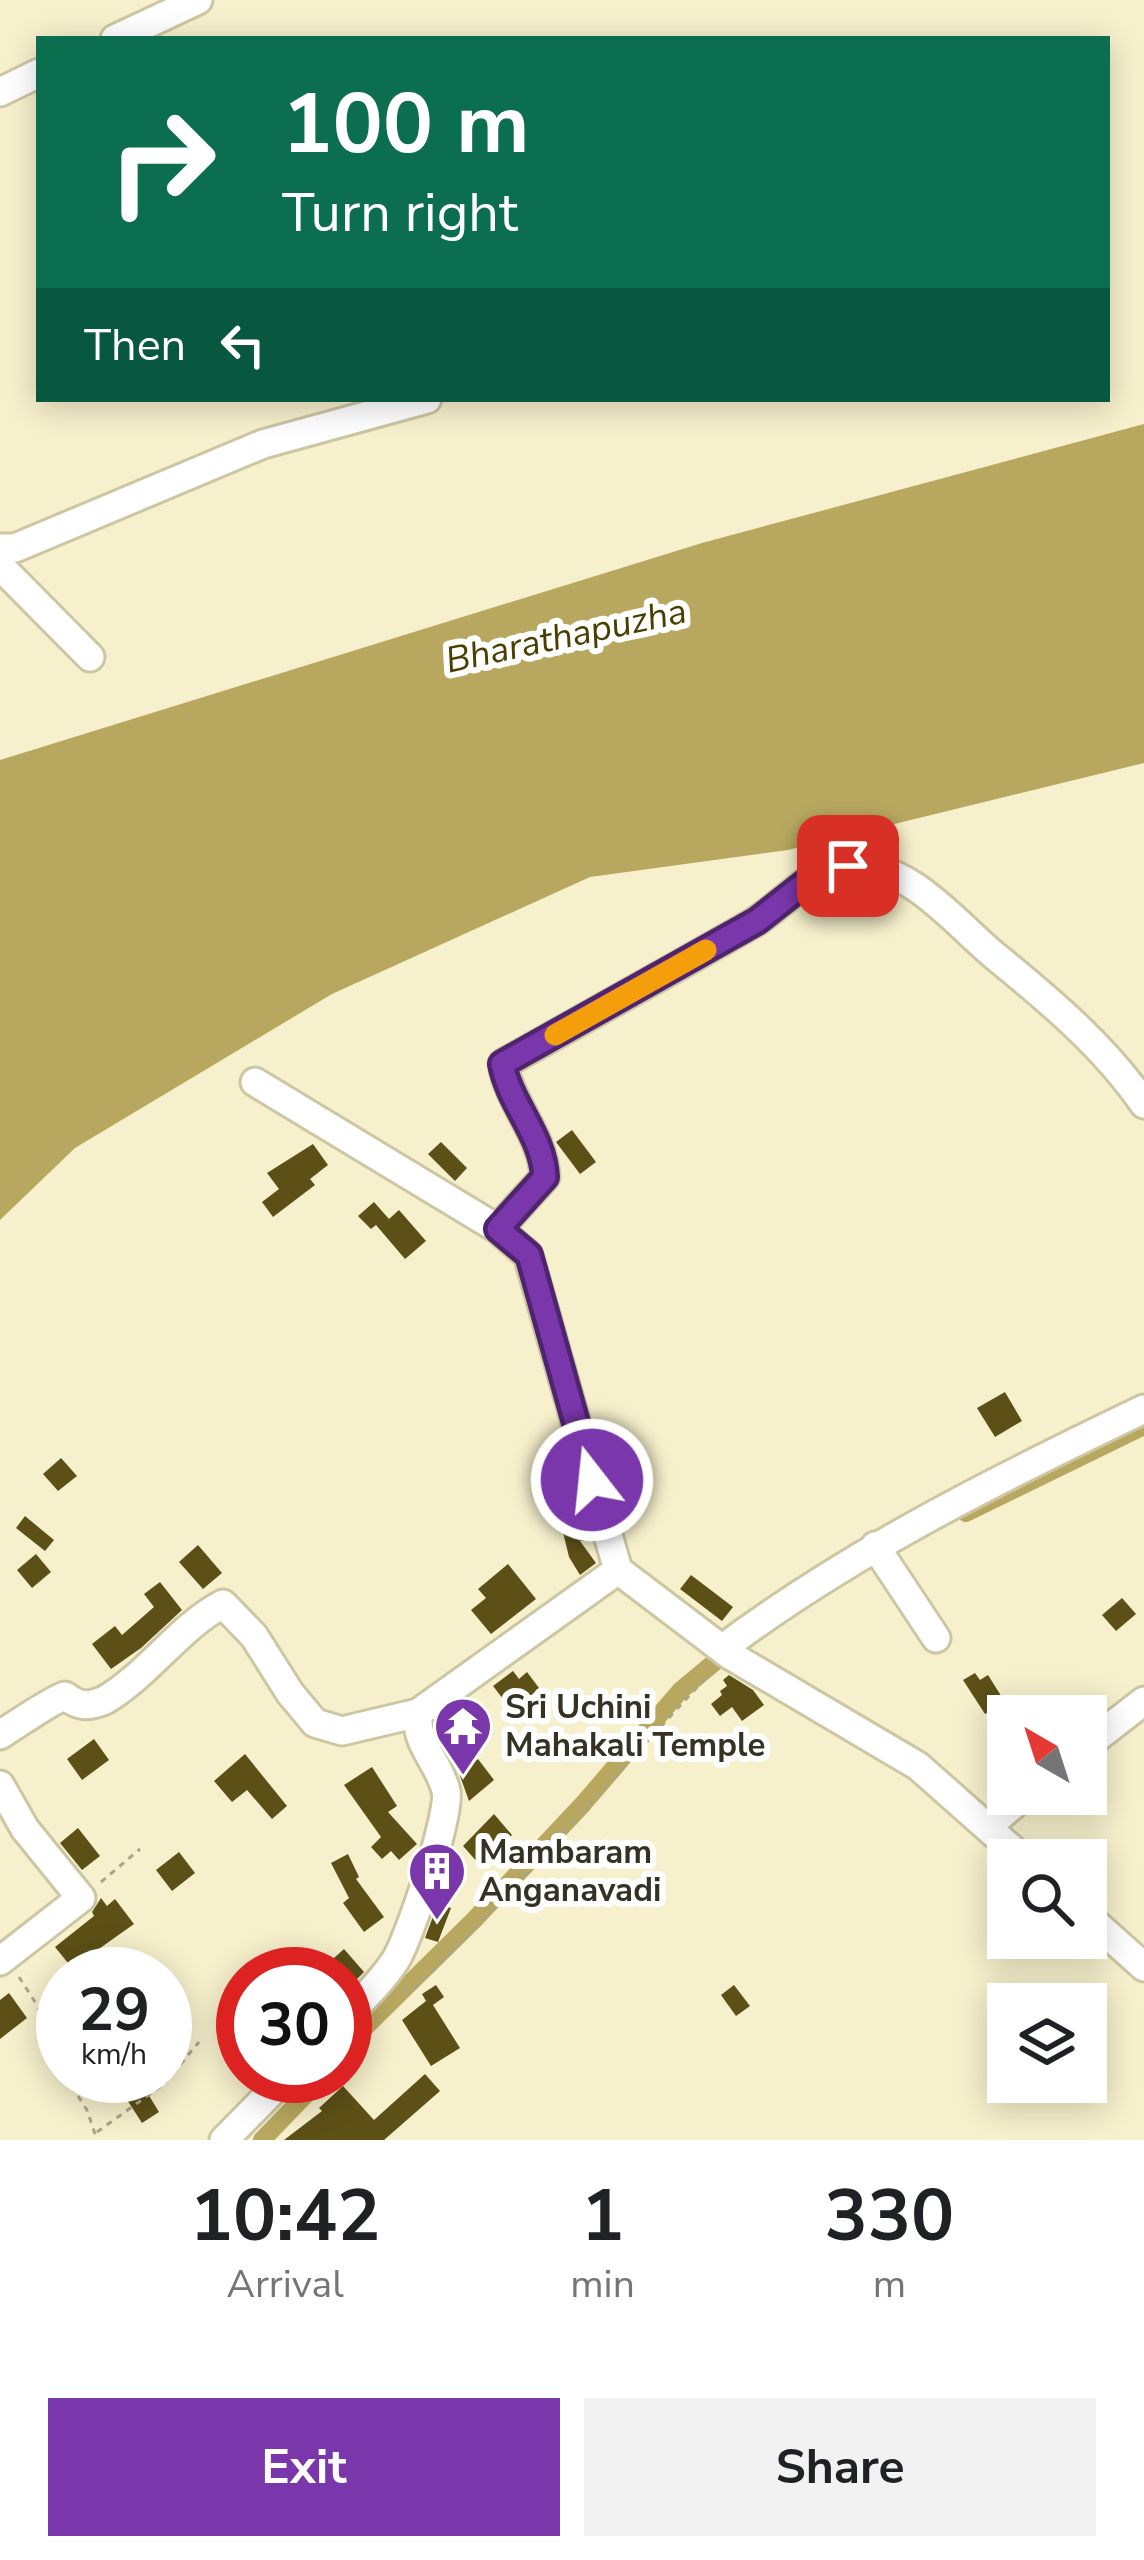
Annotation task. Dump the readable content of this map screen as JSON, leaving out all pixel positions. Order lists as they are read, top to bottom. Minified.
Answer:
{"water":["Bharathapuzha"],"places":{"temple":["Sri Uchini Mahakali Temple"],"building":["Mambaram Anganavadi"]},"north":"top left","page":{"turn":["100 m","Turn right"],"then":"Then","speed":"29 km/h","limit":"30","eta":["10:42","Arrival","1","min","330","m"],"buttons":["Exit","Share"]}}
